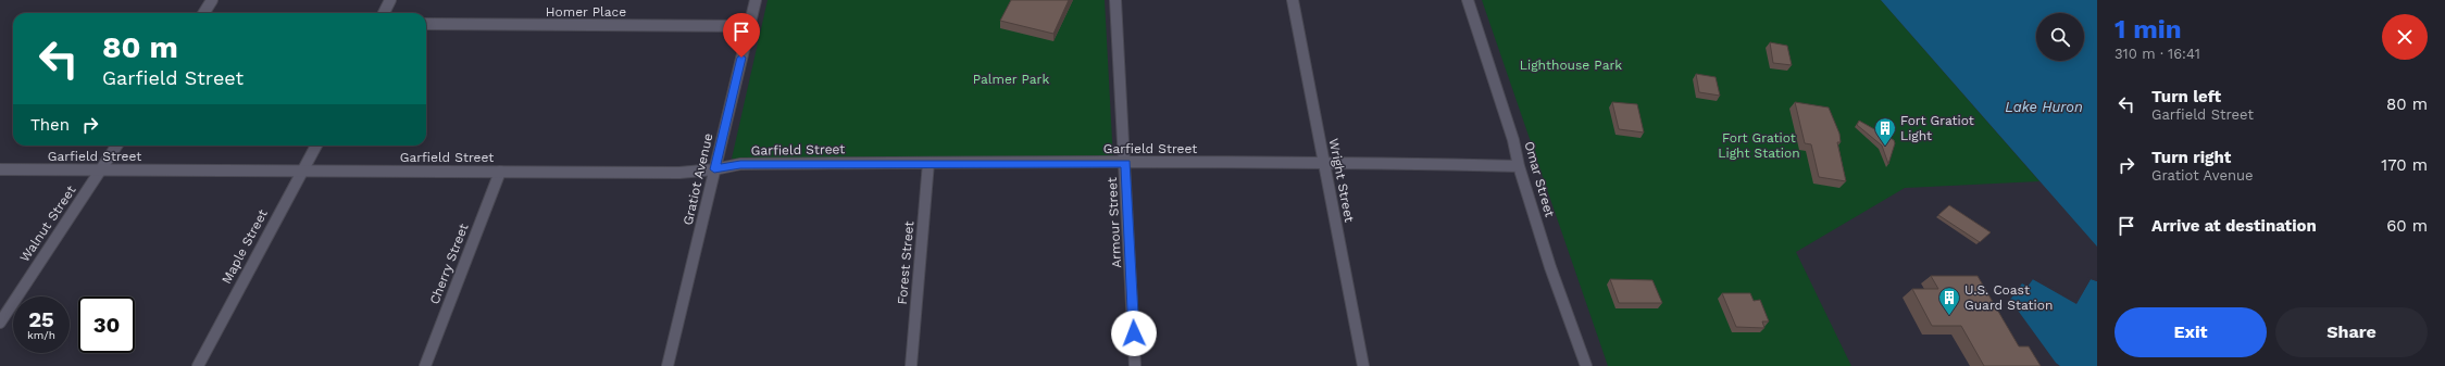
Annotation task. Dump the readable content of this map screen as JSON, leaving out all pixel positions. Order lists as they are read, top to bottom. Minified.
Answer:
{"streets":{"street":["Homer Place","Garfield Street","Gratiot Avenue","Omar Street","Wright Street","Armour Street","Walnut Street","Maple Street","Forest Street","Cherry Street"]},"crossings":[["Homer Place","Gratiot Avenue"],["Garfield Street","Gratiot Avenue"],["Garfield Street","Omar Street"],["Garfield Street","Wright Street"],["Garfield Street","Armour Street"],["Garfield Street","Walnut Street"],["Garfield Street","Maple Street"],["Garfield Street","Forest Street"],["Garfield Street","Cherry Street"]],"water":["Lake Huron"],"parks":["Lighthouse Park","Palmer Park","Fort Gratiot Light Station"],"places":{"building":["Fort Gratiot Light","U.S. Coast Guard Station"]},"page":{"heading":["1 min","310 m · 16:41"],"turn":["80 m","Garfield Street"],"list":[{"name":"Turn left","note":"Garfield Street","value":"80 m"},{"name":"Turn right","note":"Gratiot Avenue","value":"170 m"},{"name":"Arrive at destination","value":"60 m"}],"then":"Then","speed":"25 km/h","limit":"30","buttons":["Exit","Share"]}}
